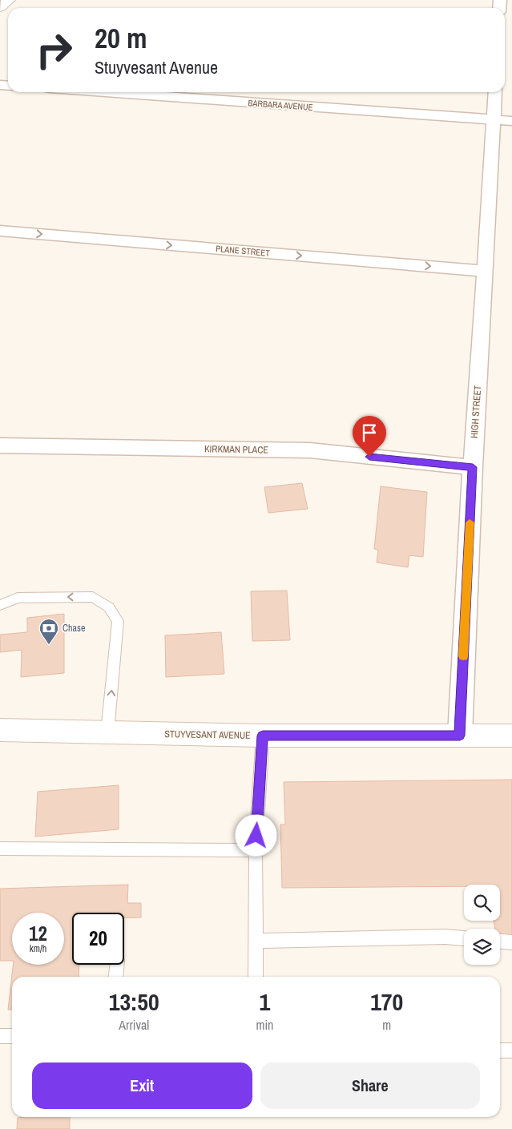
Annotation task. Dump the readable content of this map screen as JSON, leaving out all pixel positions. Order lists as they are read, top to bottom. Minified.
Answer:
{"streets":{"main road":["STUYVESANT AVENUE"],"street":["BARBARA AVENUE","PLANE STREET","HIGH STREET","KIRKMAN PLACE"]},"crossings":[["BARBARA AVENUE","HIGH STREET"],["PLANE STREET","HIGH STREET"],["HIGH STREET","KIRKMAN PLACE"],["HIGH STREET","STUYVESANT AVENUE"]],"one_way":["PLANE STREET"],"places":{"bank":["Chase"]},"page":{"turn":["20 m","Stuyvesant Avenue"],"speed":"12 km/h","limit":"20","eta":["13:50","Arrival","1","min","170","m"],"buttons":["Exit","Share"]}}
